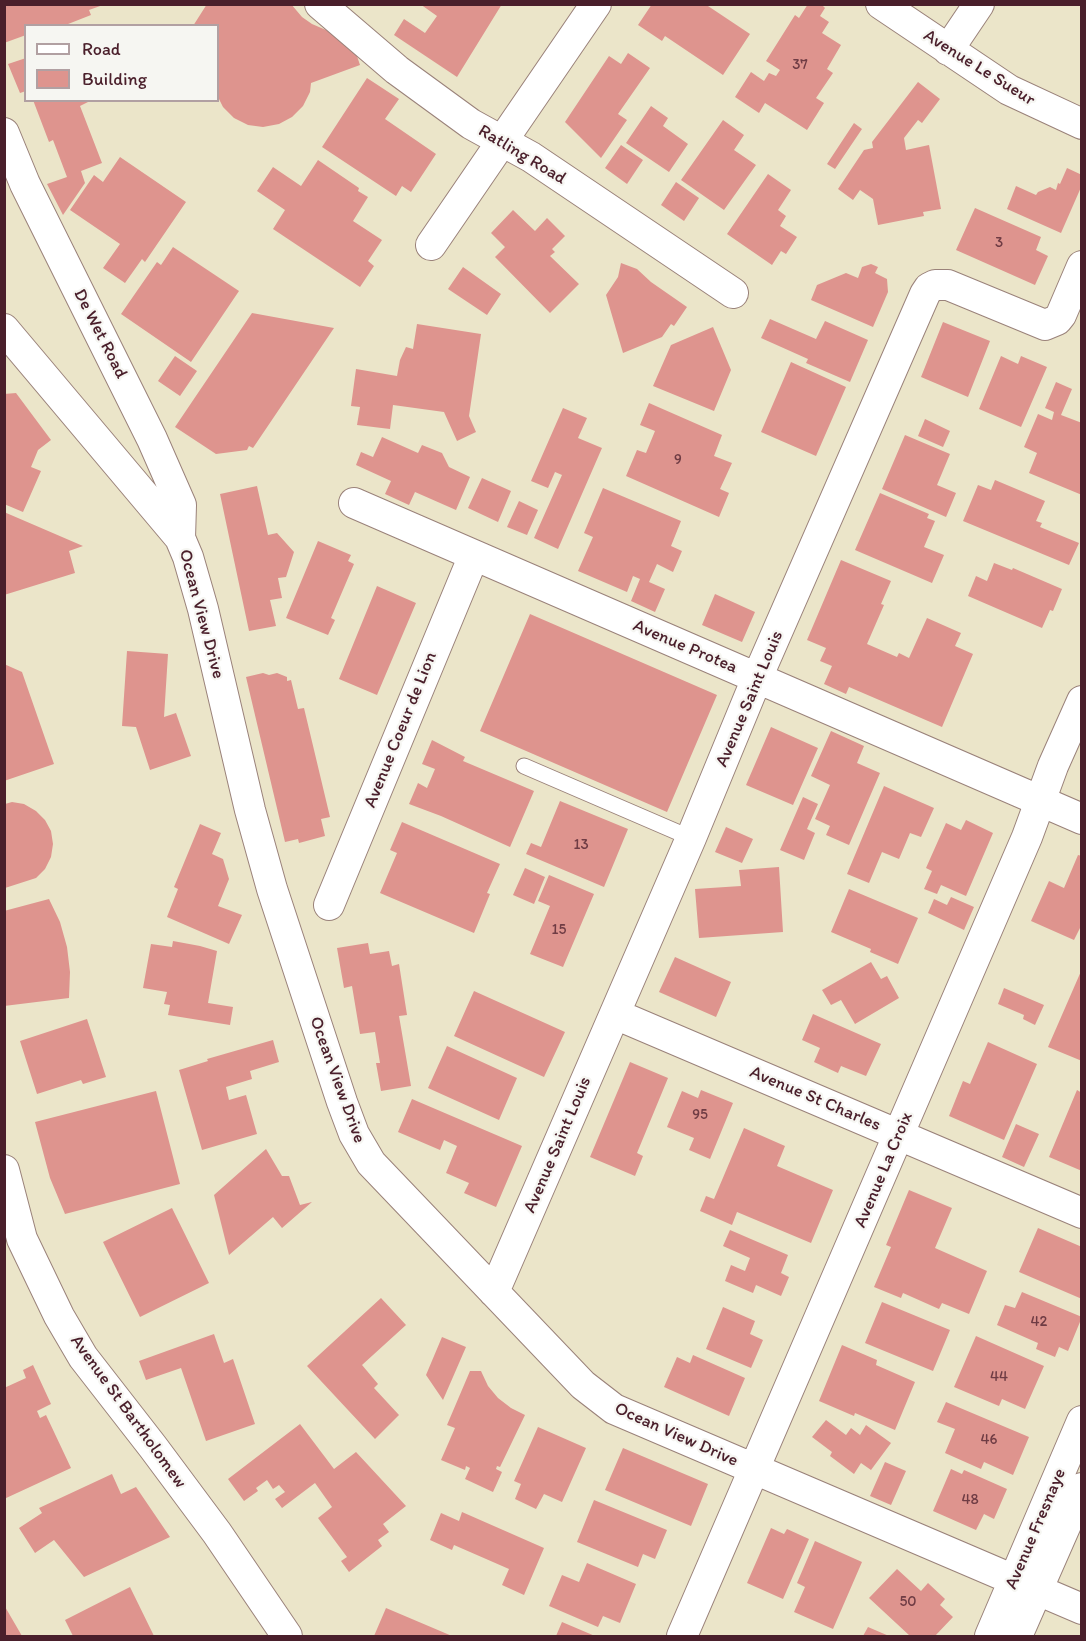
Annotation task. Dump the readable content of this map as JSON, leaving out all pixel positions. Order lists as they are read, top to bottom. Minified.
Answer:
{"streets":{"street":["Avenue Le Sueur","Ratling Road","De Wet Road","Ocean View Drive","Avenue Protea","Avenue Saint Louis","Avenue Coeur de Lion","Avenue St Charles","Avenue La Croix","Avenue St Bartholomew","Avenue Fresnaye"]},"crossings":[["De Wet Road","Ocean View Drive"],["Ocean View Drive","Avenue Saint Louis"],["Ocean View Drive","Avenue La Croix"],["Ocean View Drive","Avenue Fresnaye"],["Avenue Protea","Avenue Saint Louis"],["Avenue Protea","Avenue Coeur de Lion"],["Avenue Protea","Avenue La Croix"],["Avenue Saint Louis","Avenue St Charles"],["Avenue St Charles","Avenue La Croix"]],"house_numbers":["37","3","9","13","15","95","42","44","46","48","50"],"legend":["Road","Building"]}
